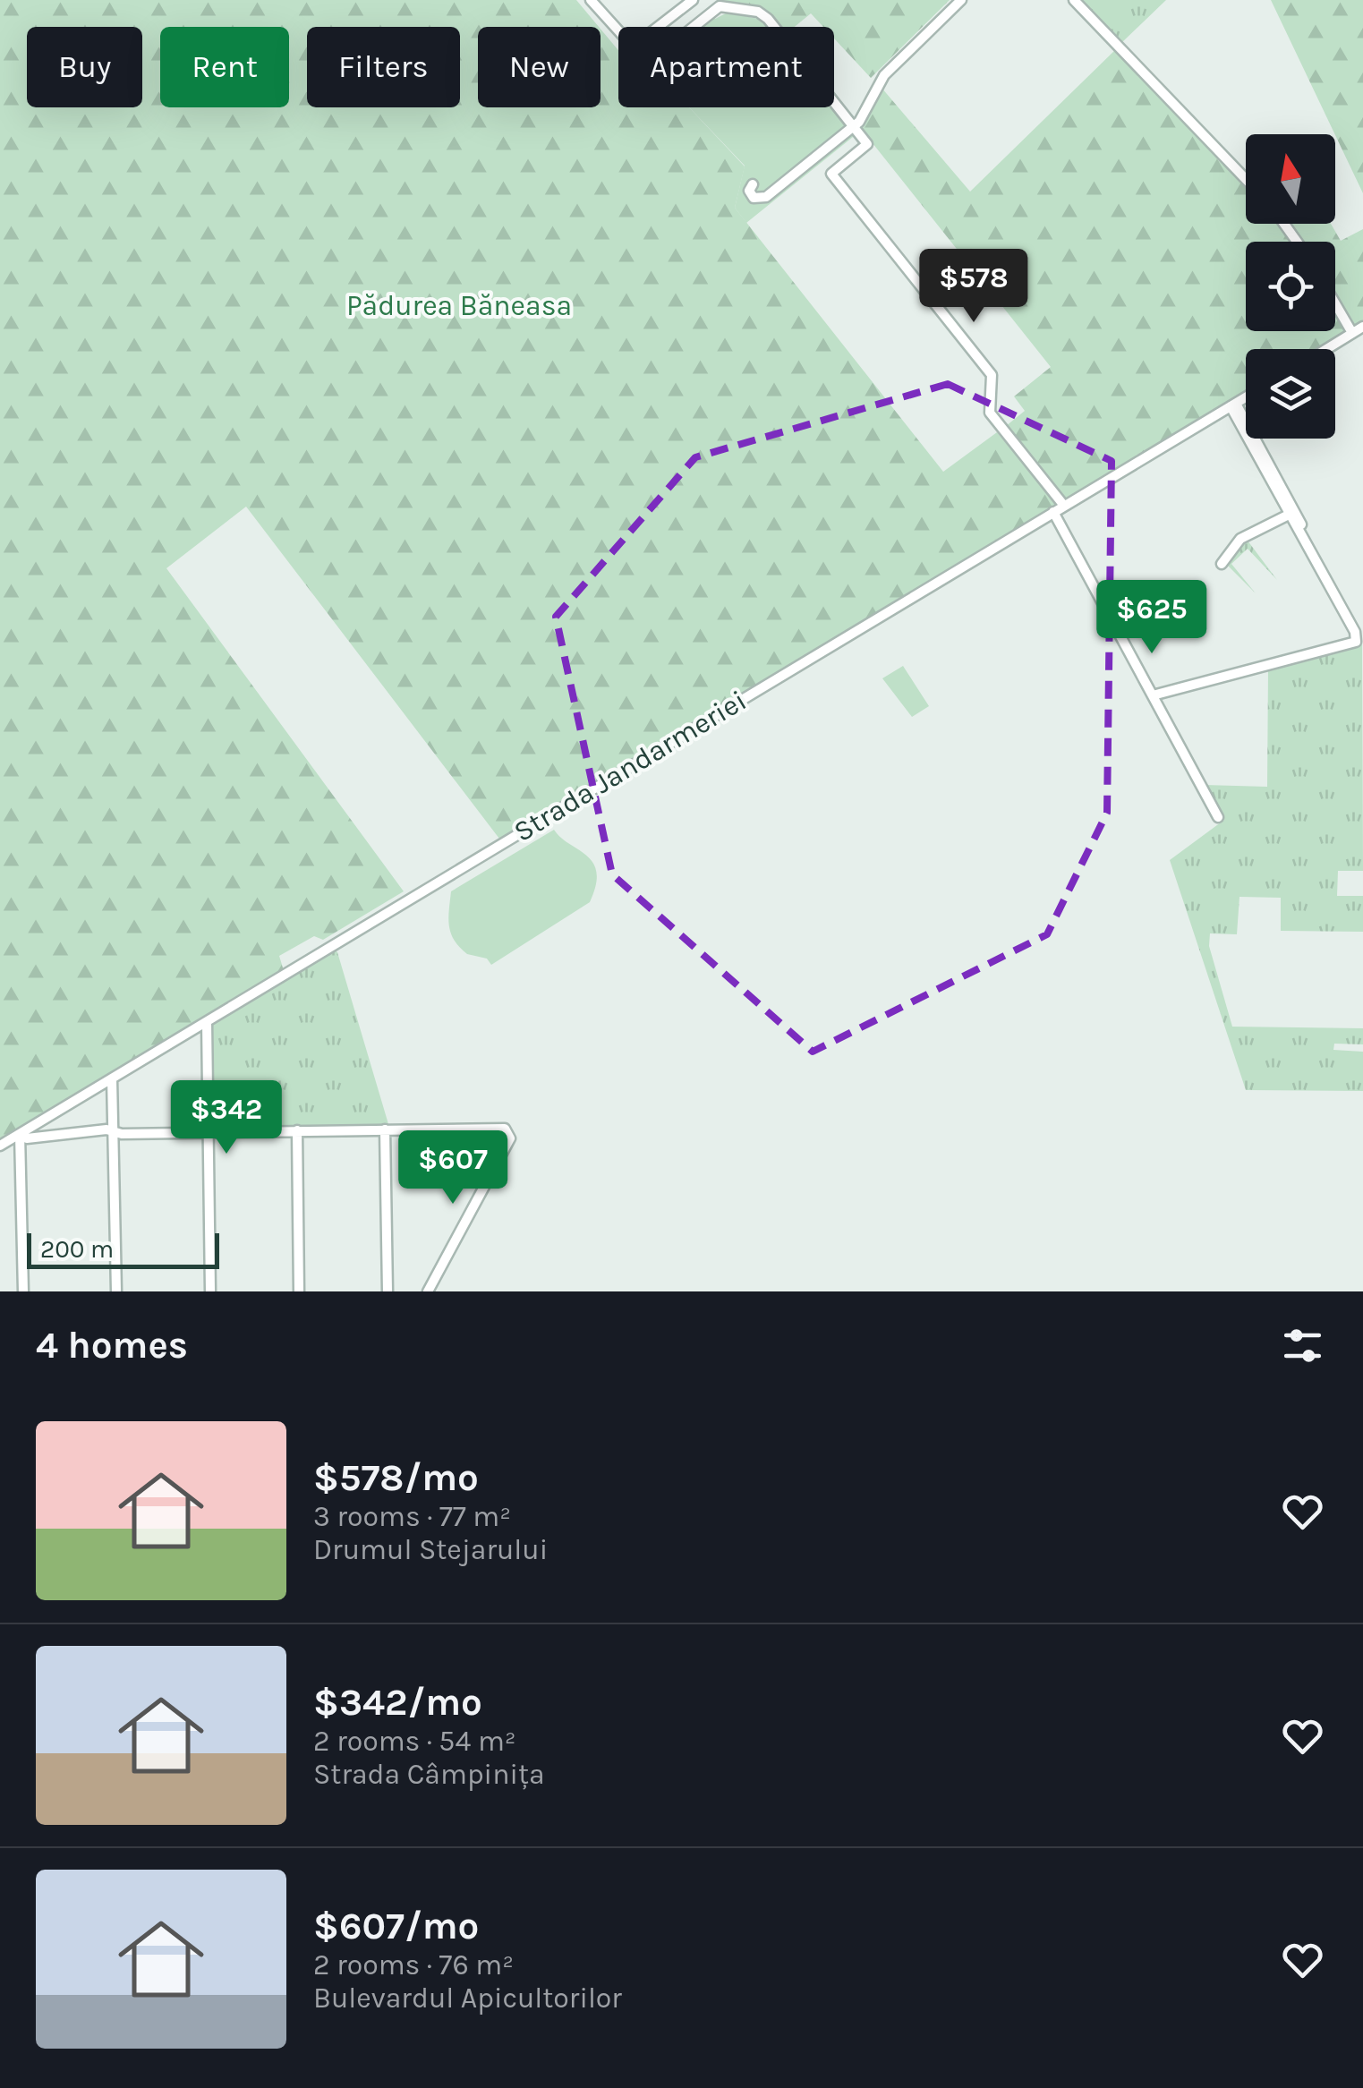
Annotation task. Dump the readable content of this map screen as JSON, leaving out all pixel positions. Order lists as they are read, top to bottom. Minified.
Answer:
{"streets":{"street":["Strada Jandarmeriei"]},"parks":["Pădurea Băneasa"],"scale_bar":"200 m","north":"top","page":{"chip":["Buy","Rent","Filters","New","Apartment"],"price":["$578","$625","$342","$607"],"scale":"200 m","heading":"4 homes","list":[{"name":"$578/mo","note":"3 rooms · 77 m² · Drumul Stejarului"},{"name":"$342/mo","note":"2 rooms · 54 m² · Strada Câmpinița"},{"name":"$607/mo","note":"2 rooms · 76 m² · Bulevardul Apicultorilor"}]}}
